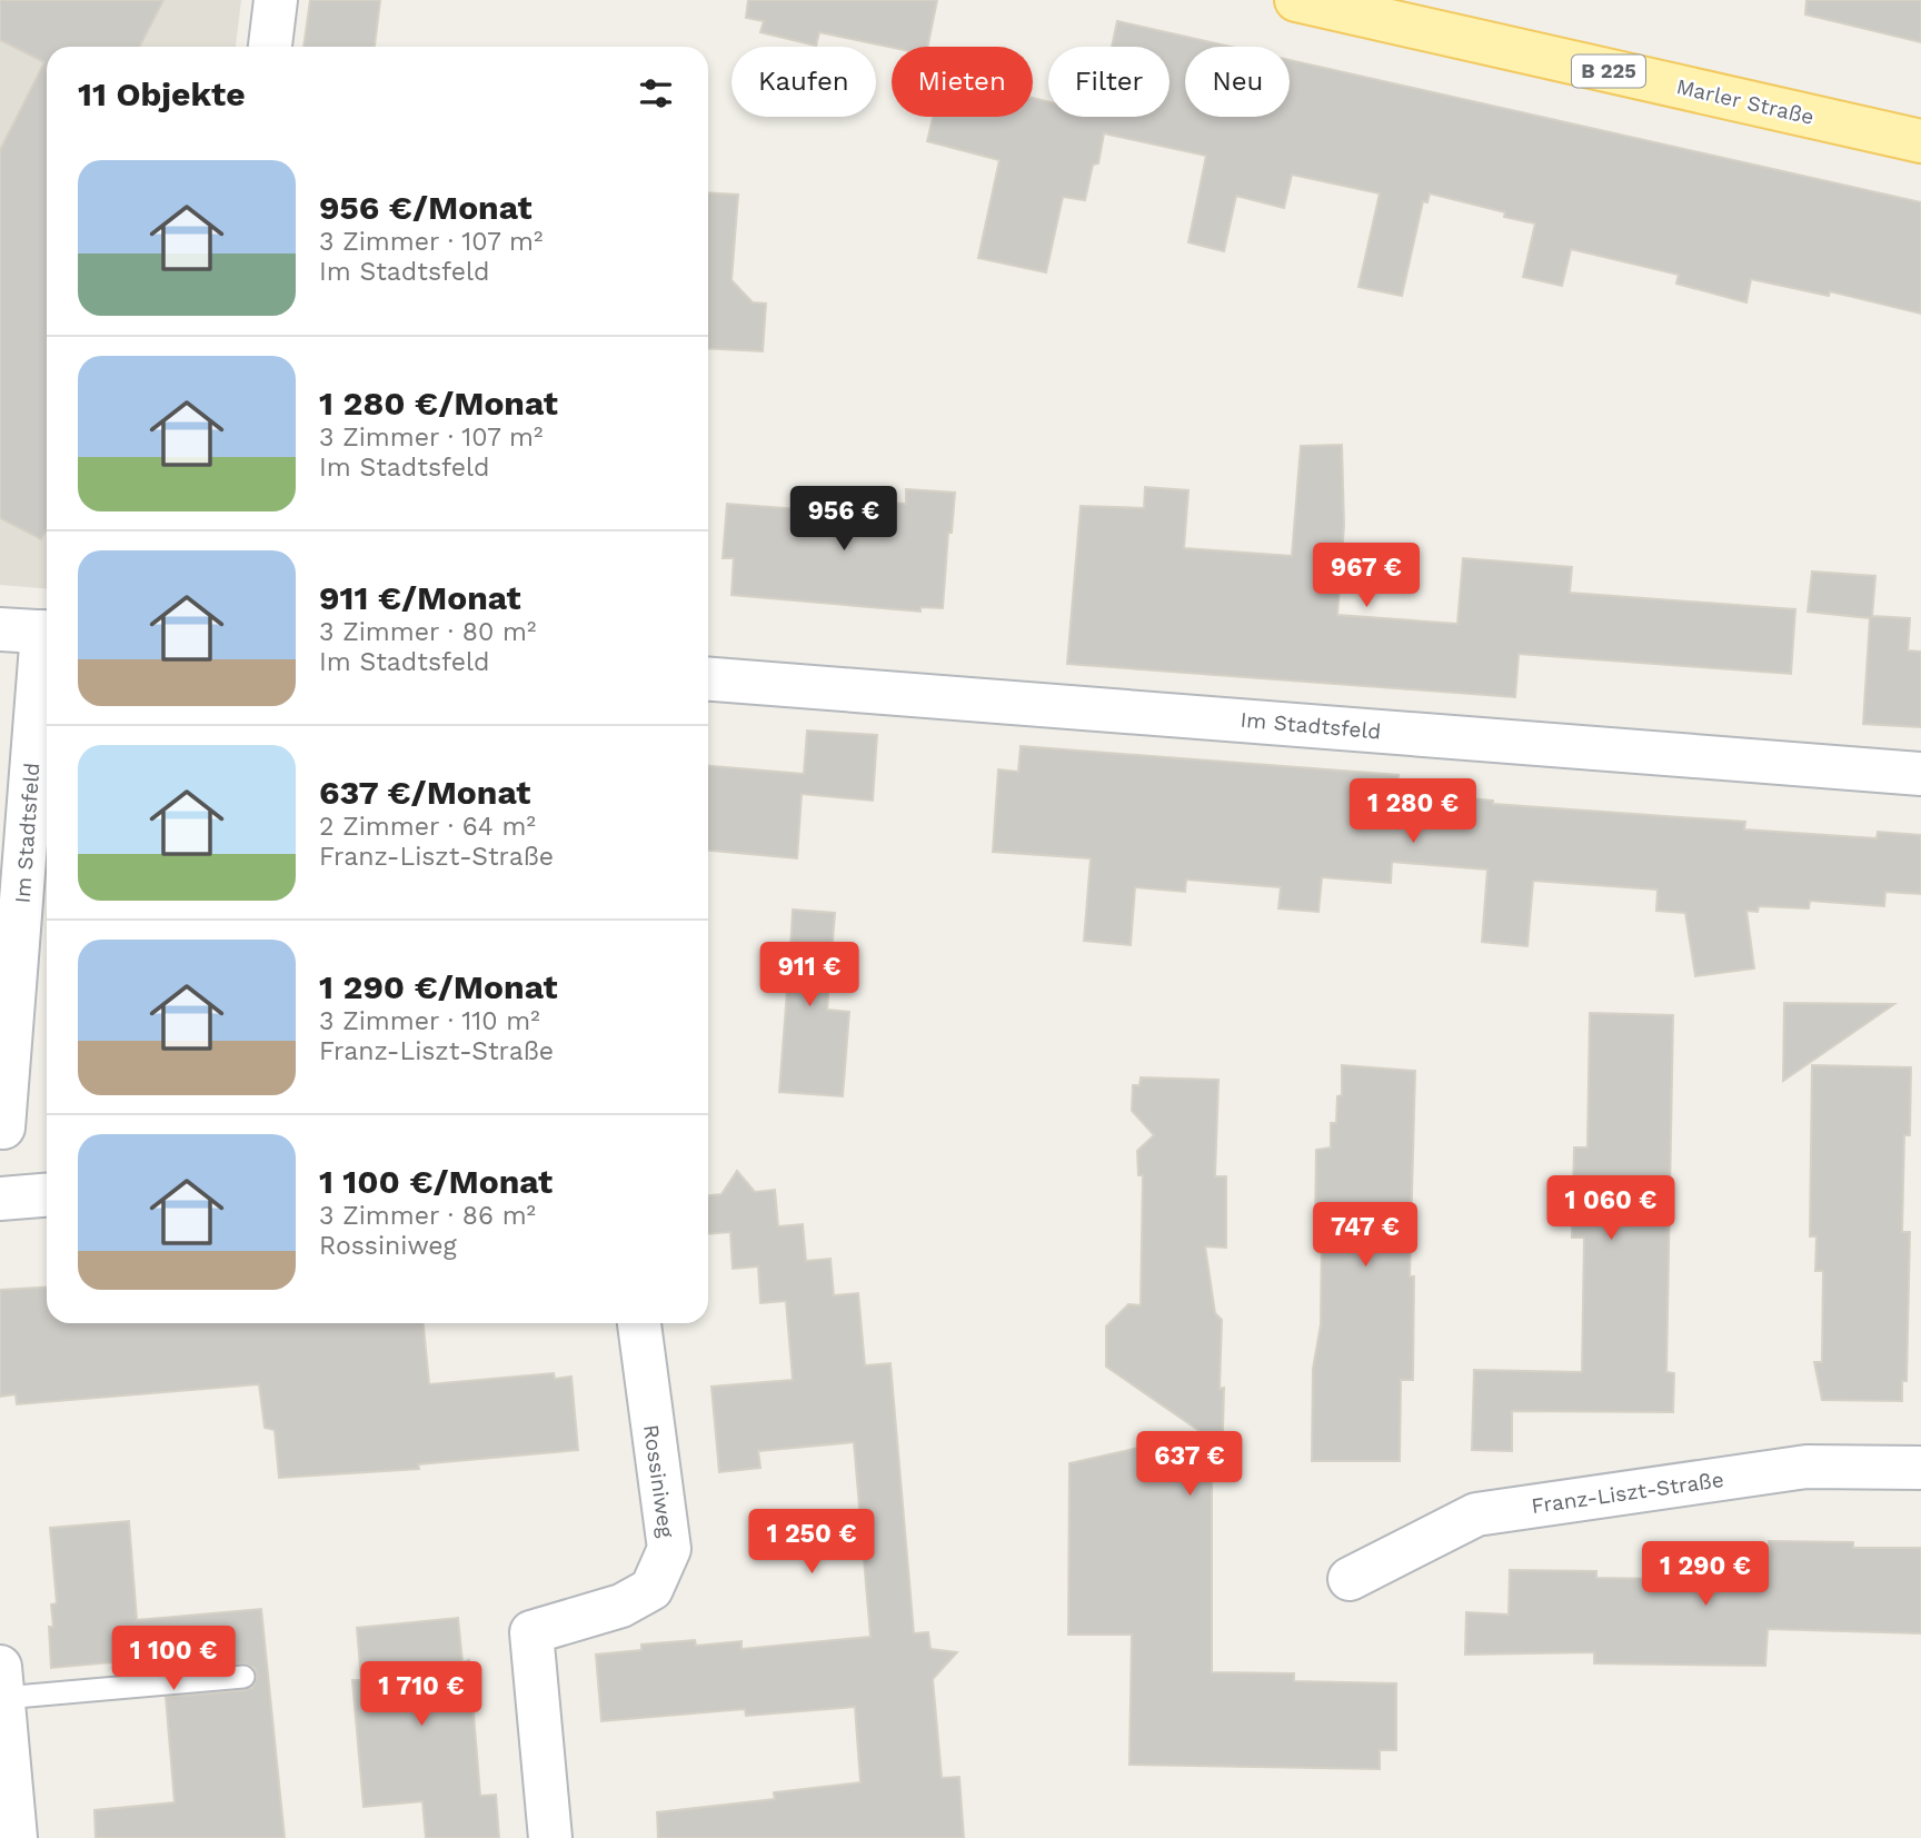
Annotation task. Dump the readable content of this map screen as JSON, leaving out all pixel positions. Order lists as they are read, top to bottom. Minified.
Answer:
{"streets":{"main road":["B 225","Marler Straße"],"street":["Im Stadtsfeld","Rossiniweg","Franz-Liszt-Straße"]},"page":{"chip":["Kaufen","Mieten","Filter","Neu"],"heading":"11 Objekte","list":[{"name":"956 €/Monat","note":"3 Zimmer · 107 m² · Im Stadtsfeld"},{"name":"1 280 €/Monat","note":"3 Zimmer · 107 m² · Im Stadtsfeld"},{"name":"911 €/Monat","note":"3 Zimmer · 80 m² · Im Stadtsfeld"},{"name":"637 €/Monat","note":"2 Zimmer · 64 m² · Franz-Liszt-Straße"},{"name":"1 290 €/Monat","note":"3 Zimmer · 110 m² · Franz-Liszt-Straße"},{"name":"1 100 €/Monat","note":"3 Zimmer · 86 m² · Rossiniweg"}],"price":["956 €","967 €","1 280 €","911 €","1 060 €","747 €","637 €","1 250 €","1 290 €","1 100 €","1 710 €"]}}
